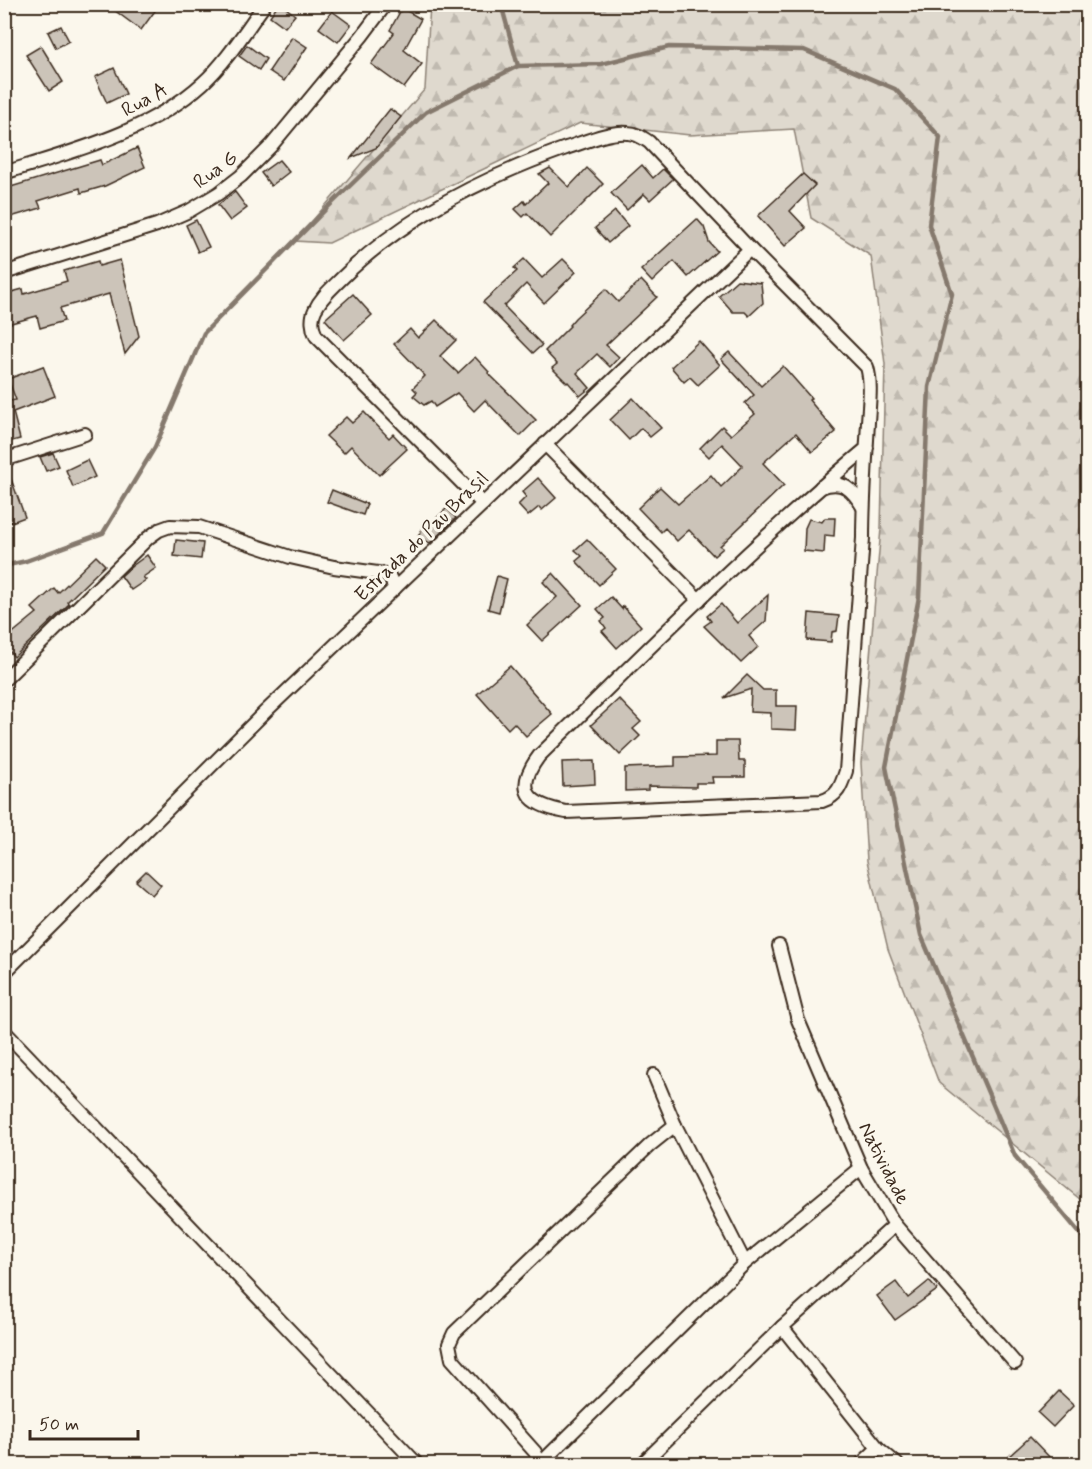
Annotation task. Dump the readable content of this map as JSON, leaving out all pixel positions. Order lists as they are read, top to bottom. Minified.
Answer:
{"streets":{"street":["Rua A","Rua G","Estrada do Pau Brasil","Natividade"]},"scale_bar":"50 m"}
